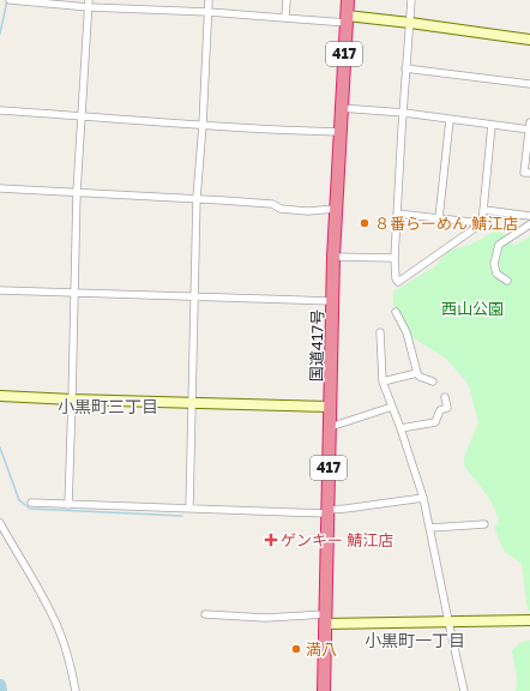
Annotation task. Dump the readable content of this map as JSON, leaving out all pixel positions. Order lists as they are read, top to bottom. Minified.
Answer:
{"streets":{"highway":["417","国道417号"]},"districts":["小黒町三丁目","小黒町一丁目"],"parks":["西山公園"],"places":{"other":["８番らーめん 鯖江店","満八"],"health":["ゲンキー 鯖江店"]}}
